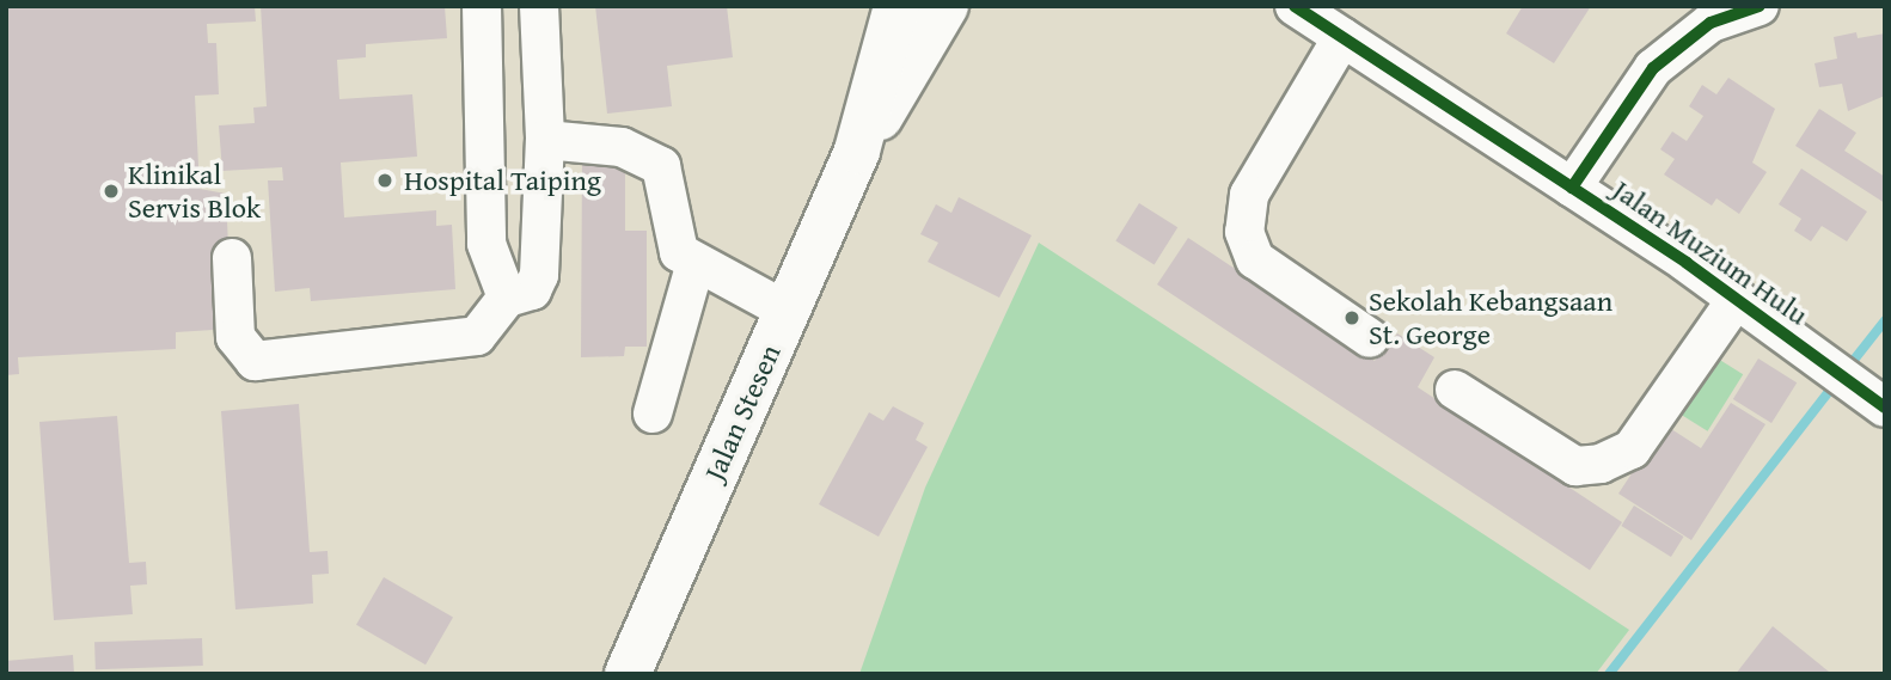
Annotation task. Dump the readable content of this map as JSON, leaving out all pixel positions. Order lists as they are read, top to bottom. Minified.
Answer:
{"streets":{"main road":["Jalan Stesen"],"street":["Jalan Muzium Hulu"]},"places":["Hospital Taiping","Klinikal Servis Blok","Sekolah Kebangsaan St. George"]}
